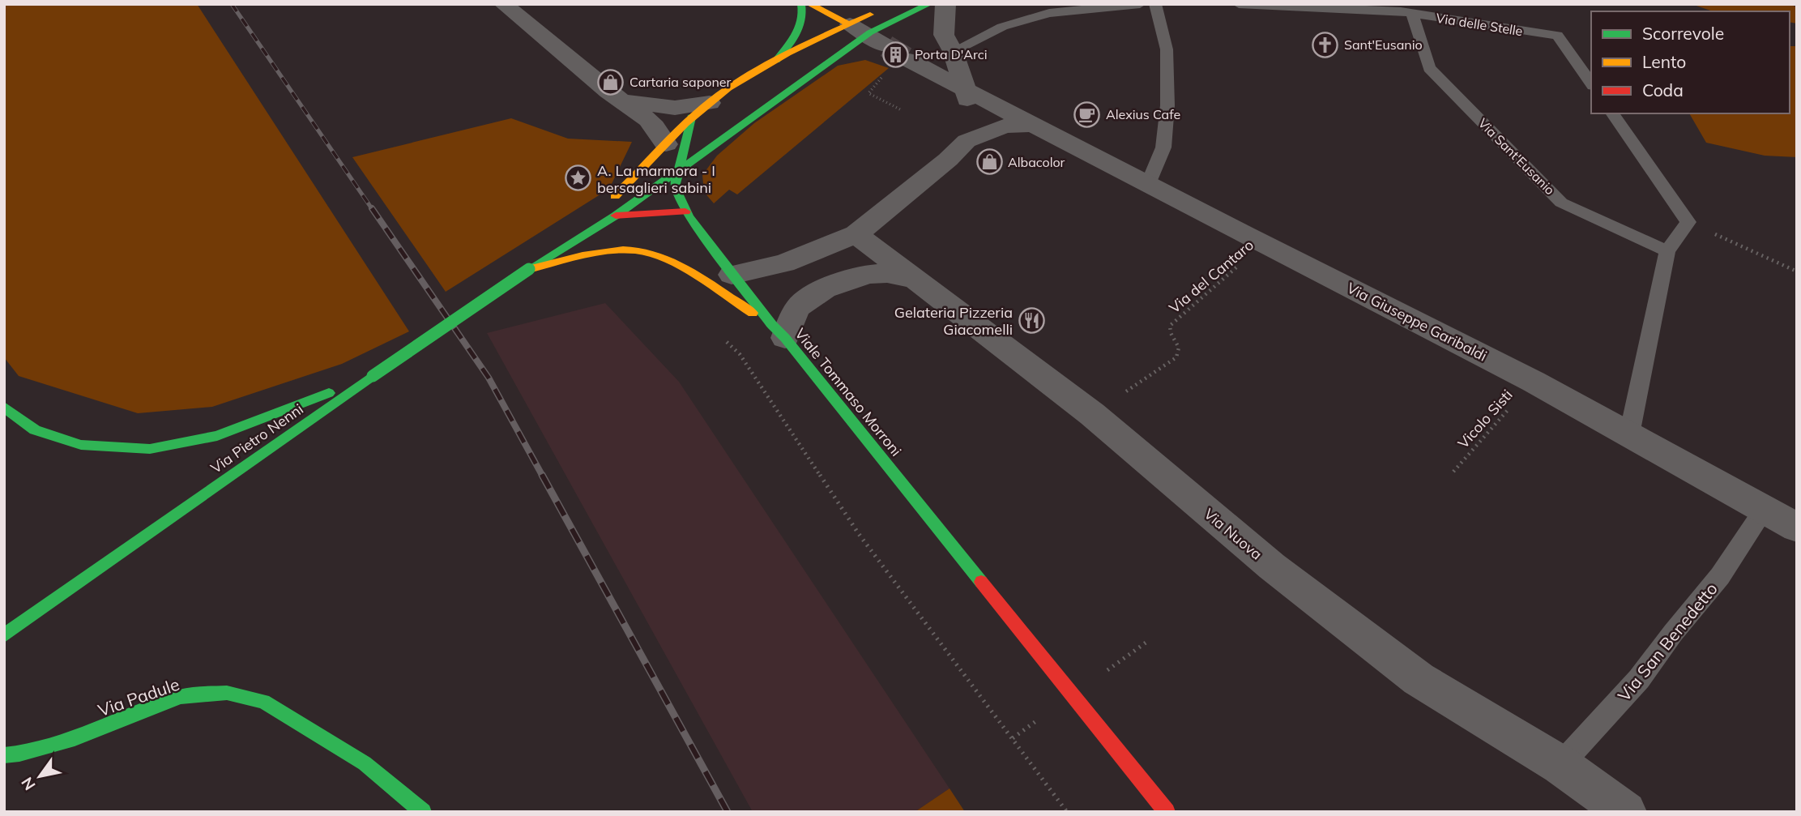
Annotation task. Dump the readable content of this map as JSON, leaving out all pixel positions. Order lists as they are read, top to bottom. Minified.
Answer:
{"streets":{"main road":["Viale Tommaso Morroni","Via Pietro Nenni","Via Padule"],"street":["Via Giuseppe Garibaldi","Via Nuova"],"lane":["Via delle Stelle","Via Sant'Eusanio","Via San Benedetto"],"path":["Via del Cantaro","Vicolo Sisti"]},"crossings":[["Via delle Stelle","Via Sant'Eusanio"],["Via del Cantaro","Via Giuseppe Garibaldi"],["Via del Cantaro","Via Nuova"],["Via Giuseppe Garibaldi","Vicolo Sisti"],["Via Giuseppe Garibaldi","Via San Benedetto"],["Via Nuova","Via San Benedetto"]],"places":{"church":["Sant'Eusanio"],"building":["Porta D'Arci"],"shop":["Cartaria saponer","Albacolor"],"cafe":["Alexius Cafe"],"place":["A. La marmora - I bersaglieri sabini"],"restaurant":["Gelateria Pizzeria Giacomelli"]},"legend":["Scorrevole","Lento","Coda"],"north":"bottom left"}
